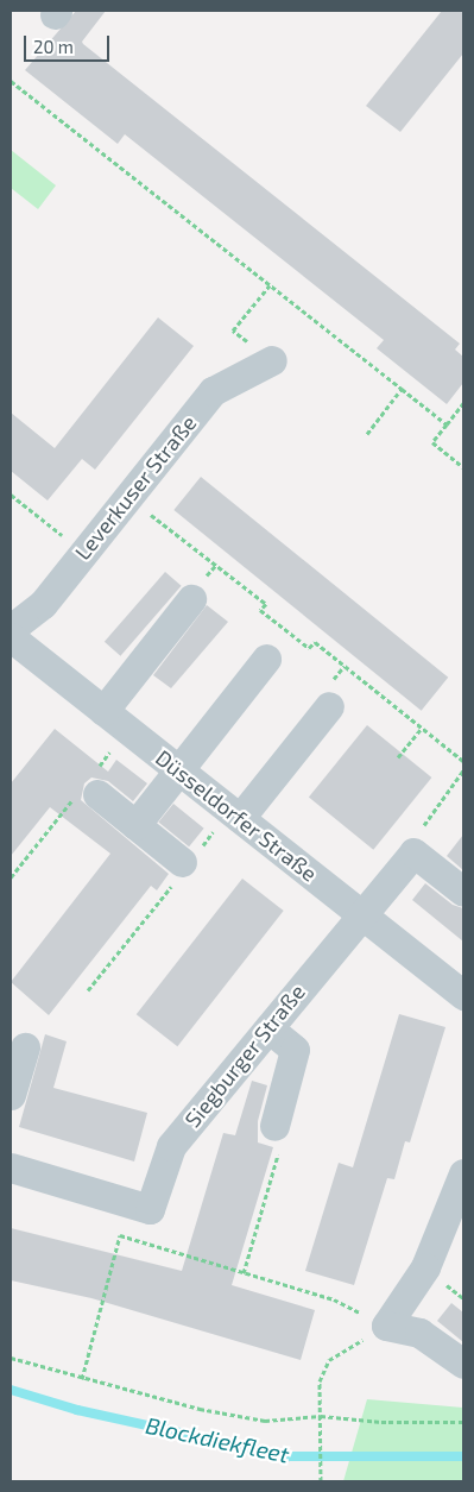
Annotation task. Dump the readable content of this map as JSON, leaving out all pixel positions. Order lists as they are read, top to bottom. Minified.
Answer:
{"streets":{"street":["Leverkuser Straße","Düsseldorfer Straße","Siegburger Straße"]},"crossings":[["Düsseldorfer Straße","Siegburger Straße"]],"water":["Blockdiekfleet"],"scale_bar":"20 m"}
